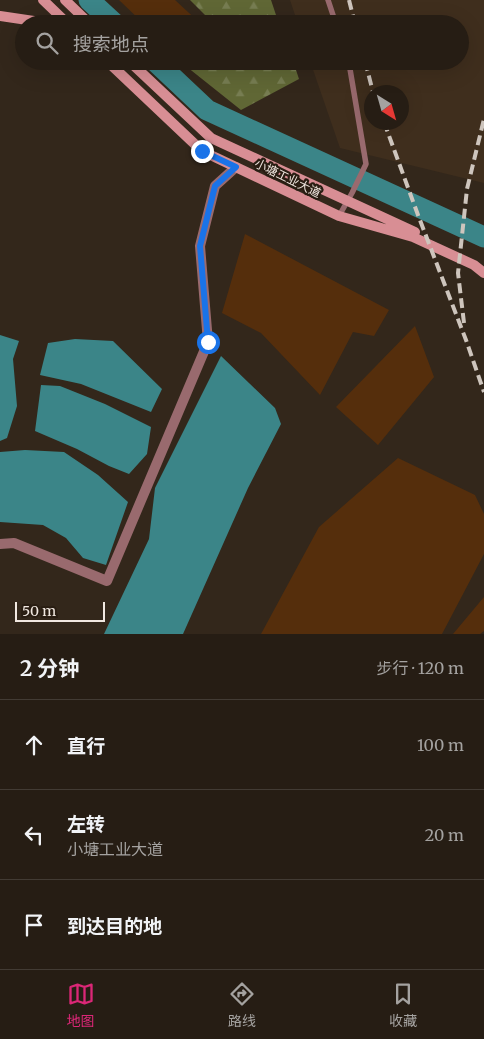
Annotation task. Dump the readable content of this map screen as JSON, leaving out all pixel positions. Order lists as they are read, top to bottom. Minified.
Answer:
{"streets":{"main road":["小塘工业大道"]},"scale_bar":"50 m","north":"bottom right","page":{"search":"搜索地点","scale":"50 m","heading":["2 分钟","步行 · 120 m"],"list":[["直行","100 m"],["左转","小塘工业大道","20 m"],"到达目的地"],"nav":["地图","路线","收藏"]}}
